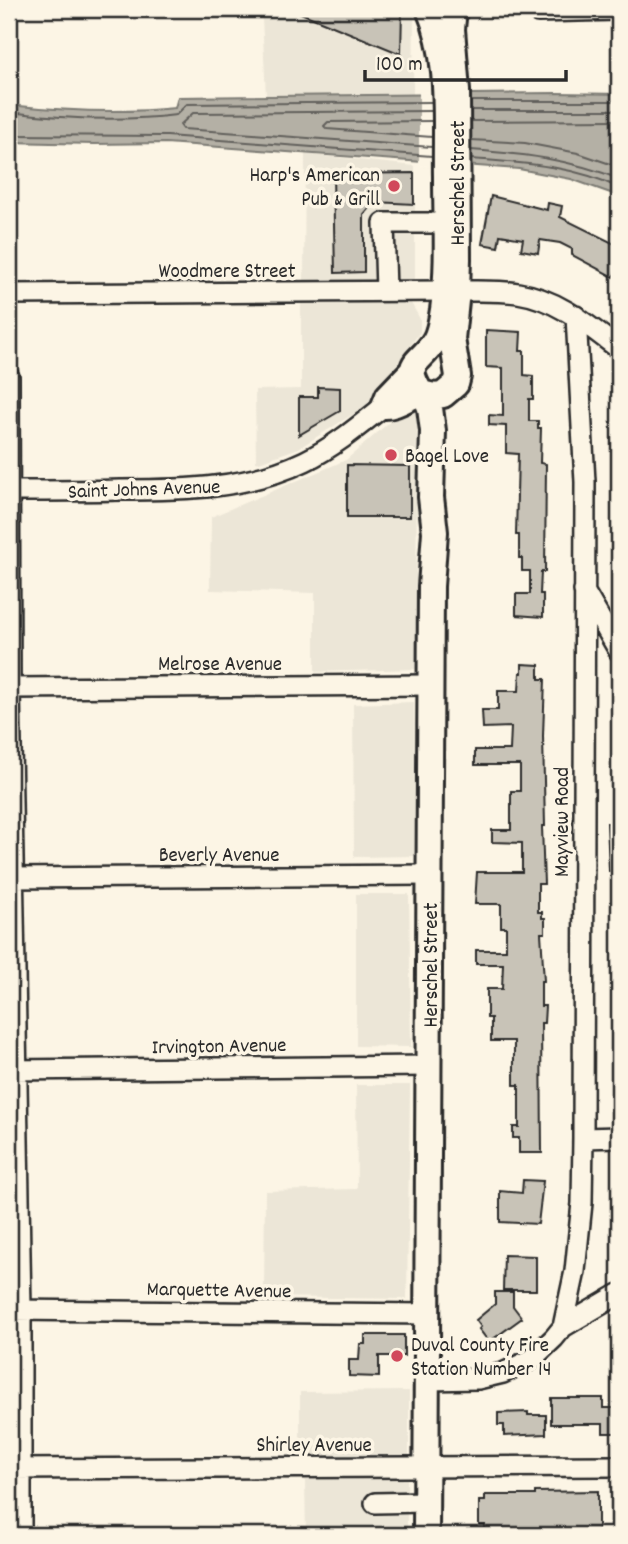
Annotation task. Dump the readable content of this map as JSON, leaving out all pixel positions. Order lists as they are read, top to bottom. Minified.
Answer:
{"streets":{"main road":["Herschel Street","Saint Johns Avenue"],"street":["Woodmere Street","Melrose Avenue","Mayview Road","Beverly Avenue","Irvington Avenue","Marquette Avenue","Shirley Avenue"]},"crossings":[["Herschel Street","Woodmere Street"],["Herschel Street","Saint Johns Avenue"],["Herschel Street","Melrose Avenue"],["Herschel Street","Beverly Avenue"],["Herschel Street","Irvington Avenue"],["Herschel Street","Marquette Avenue"],["Herschel Street","Shirley Avenue"],["Woodmere Street","Mayview Road"]],"places":["Harp's American Pub & Grill","Bagel Love","Duval County Fire Station Number 14"],"scale_bar":"100 m"}
